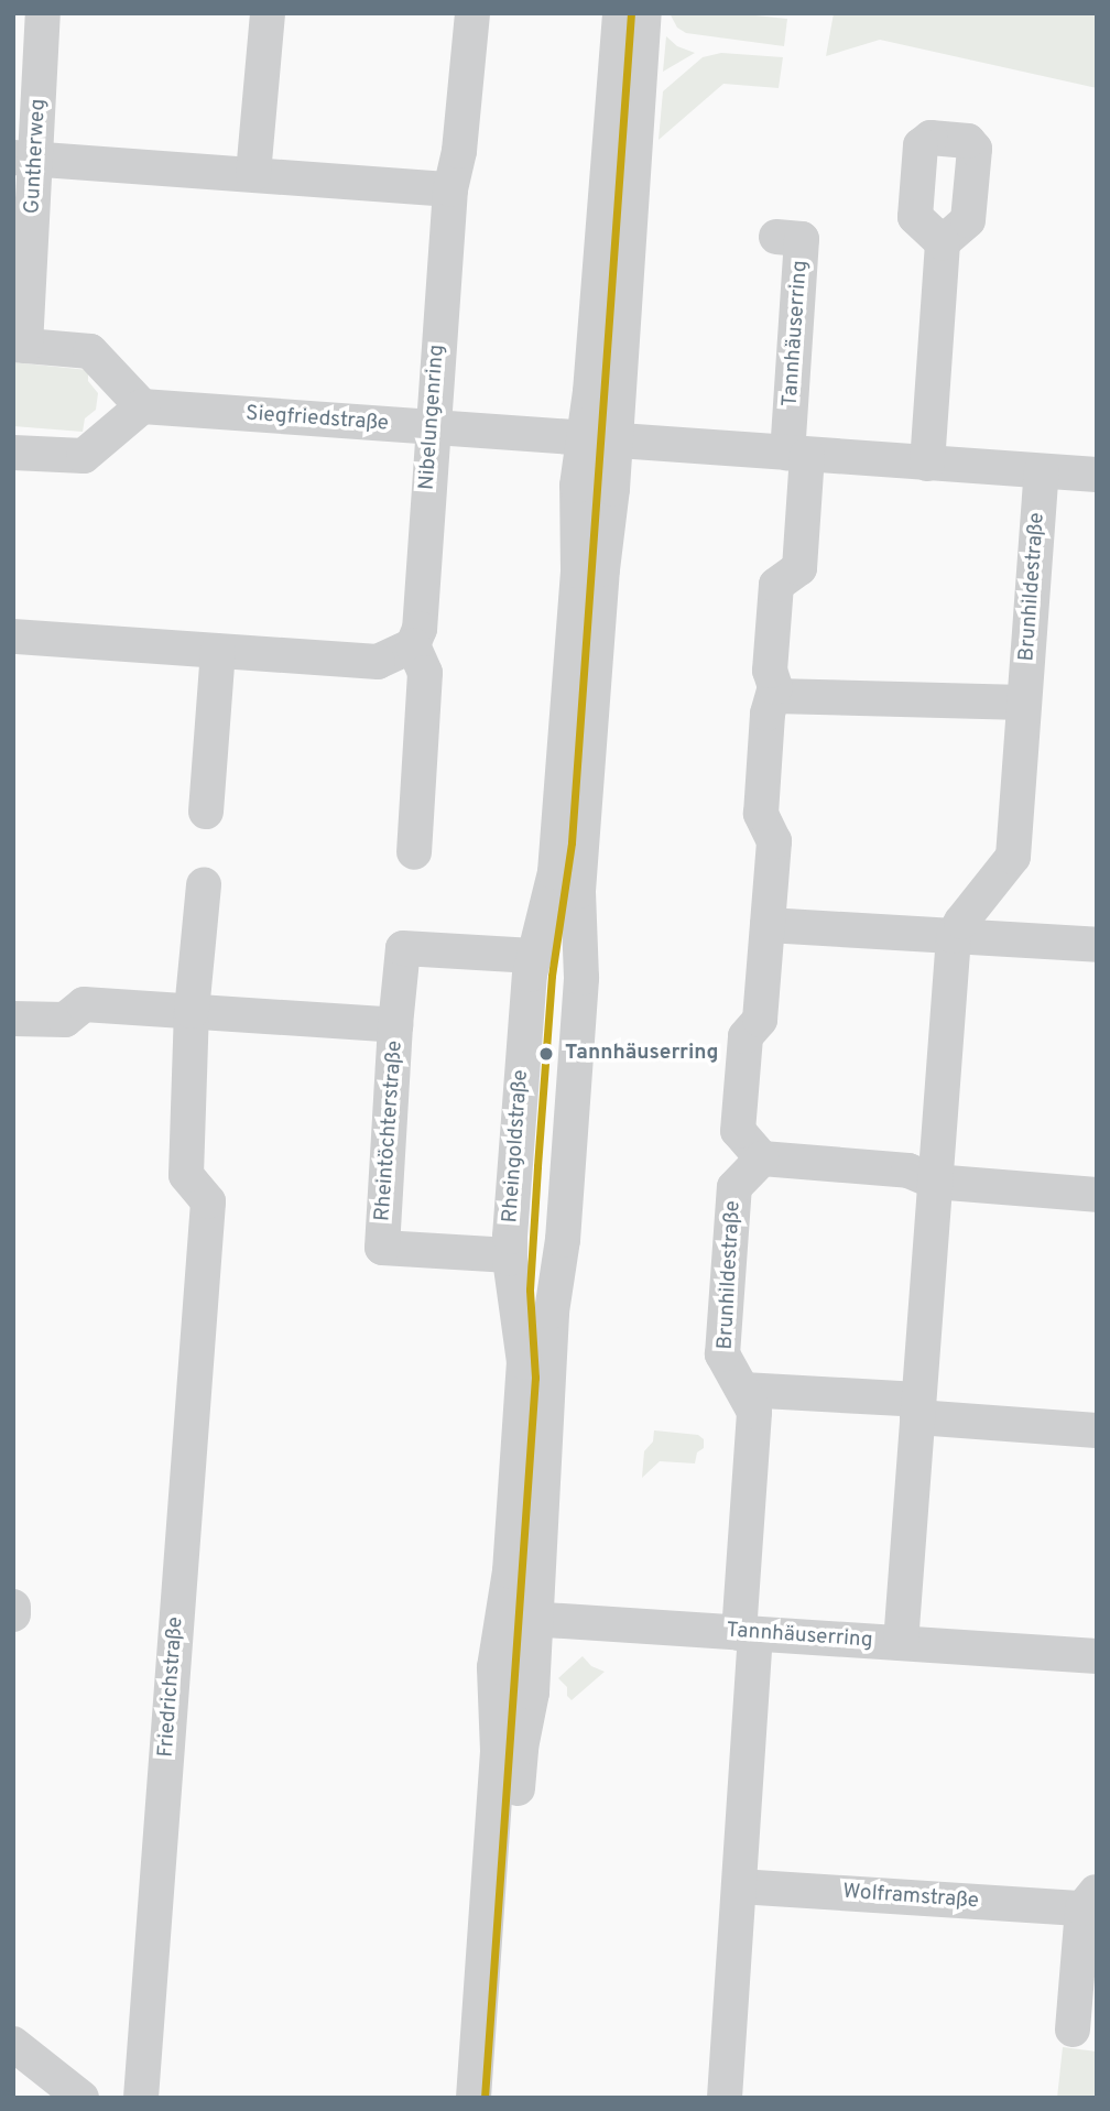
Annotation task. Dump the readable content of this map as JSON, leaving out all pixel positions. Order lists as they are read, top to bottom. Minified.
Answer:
{"streets":{"street":["Guntherweg","Tannhäuserring","Nibelungenring","Siegfriedstraße","Brunhildestraße","Rheintöchterstraße","Rheingoldstraße","Friedrichstraße","Wolframstraße"]},"crossings":[["Tannhäuserring","Brunhildestraße"],["Tannhäuserring","Rheingoldstraße"],["Nibelungenring","Siegfriedstraße"],["Siegfriedstraße","Rheingoldstraße"],["Rheintöchterstraße","Rheingoldstraße"],["Rheintöchterstraße","Friedrichstraße"]],"places":["Tannhäuserring"]}
